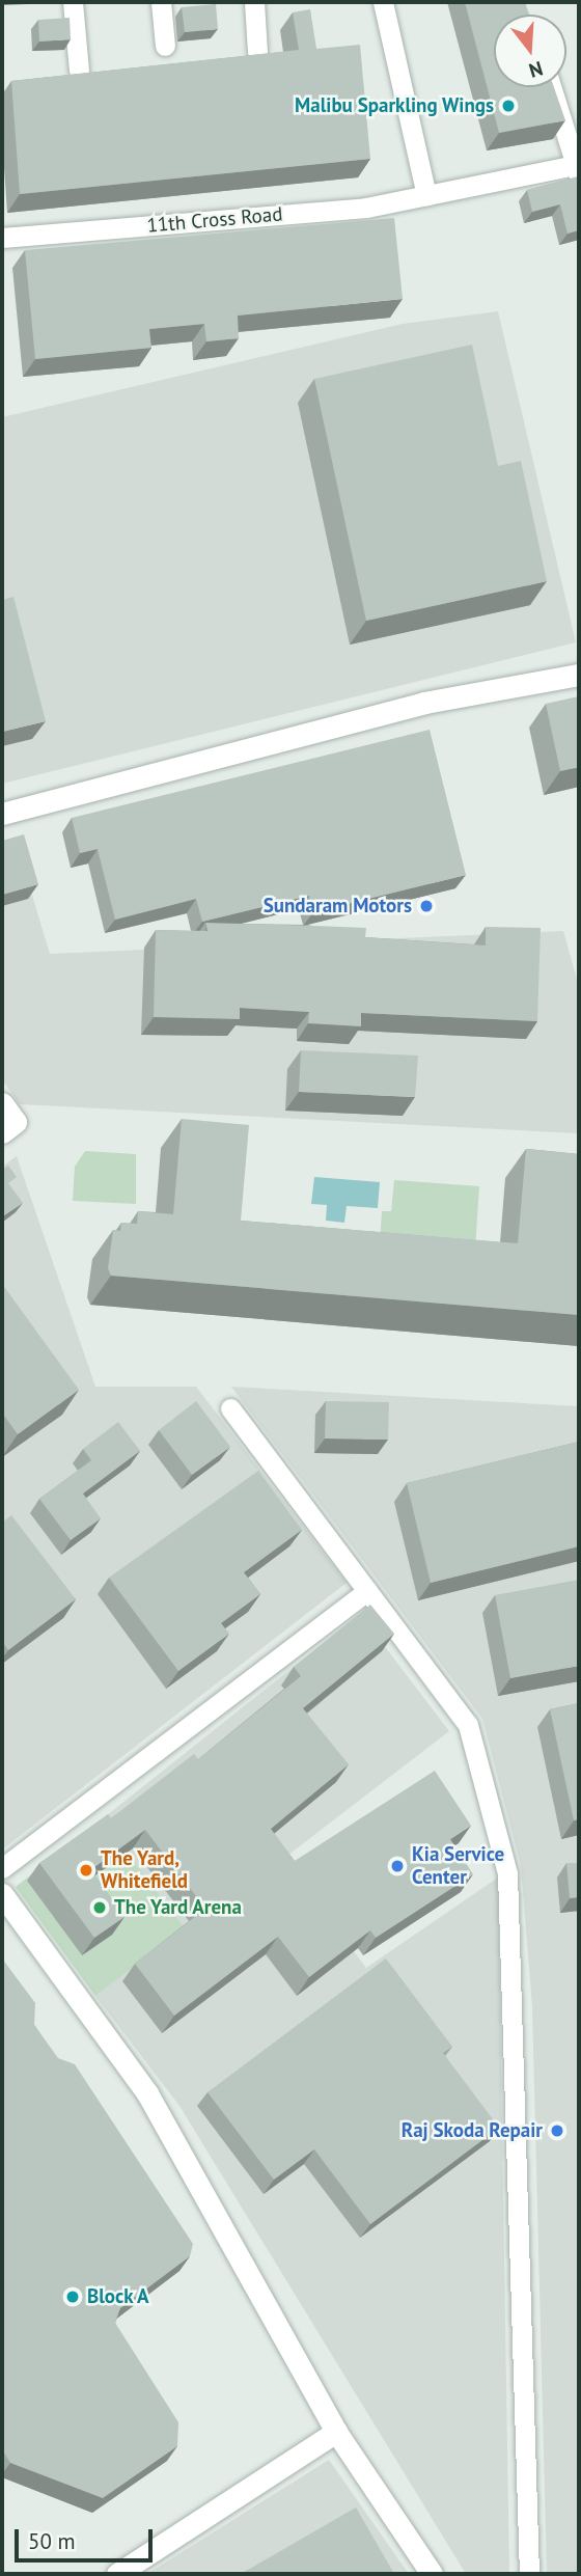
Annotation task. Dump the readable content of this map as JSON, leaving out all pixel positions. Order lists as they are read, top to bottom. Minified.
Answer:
{"streets":{"street":["11th Cross Road"]},"places":["Malibu Sparkling Wings","Sundaram Motors","Kia Service Center","The Yard, Whitefield","The Yard Arena","Raj Skoda Repair","Block A"],"scale_bar":"50 m","north":"bottom"}
